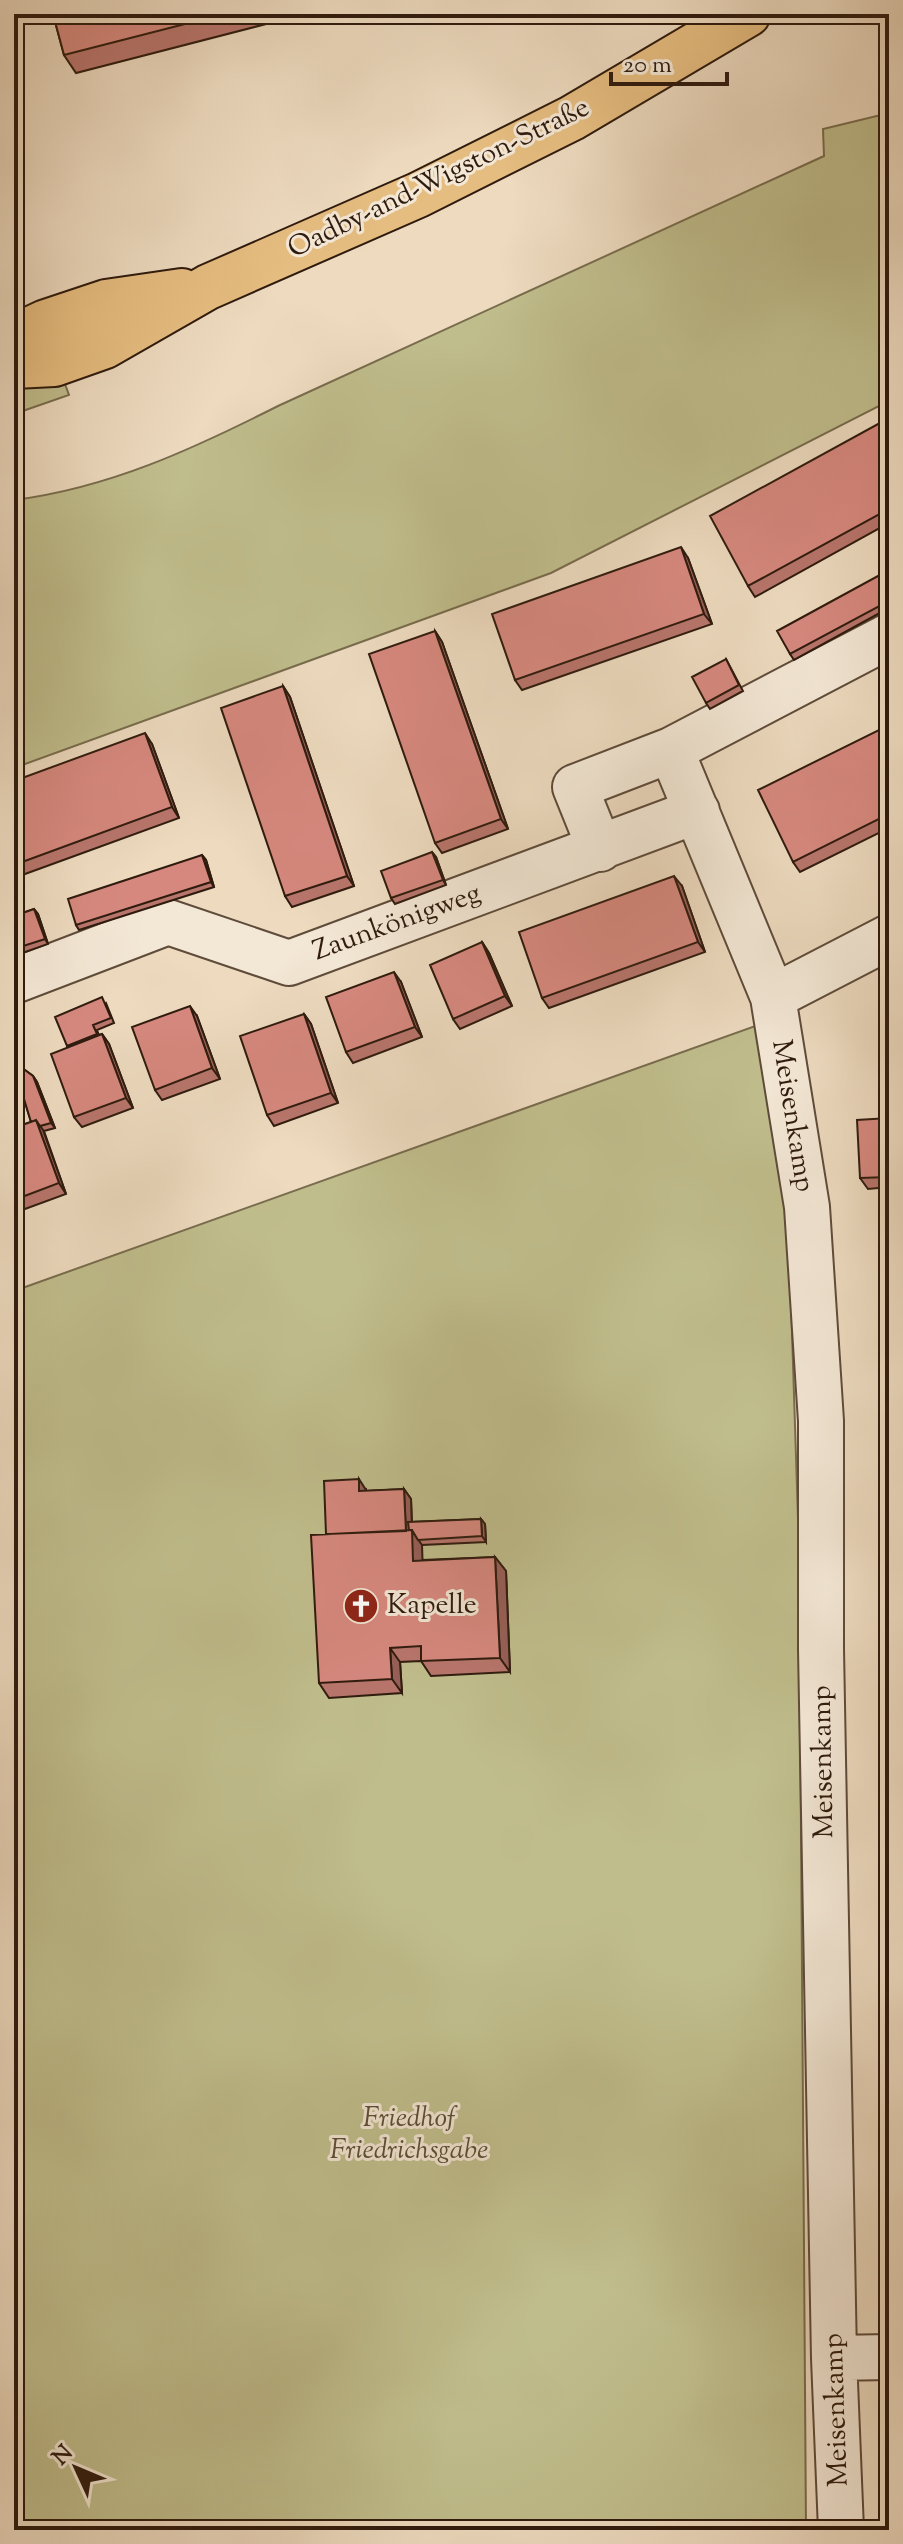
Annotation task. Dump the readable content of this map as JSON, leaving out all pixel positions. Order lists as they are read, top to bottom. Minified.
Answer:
{"streets":{"main road":["Oadby-and-Wigston-Straße"],"street":["Zaunkönigweg","Meisenkamp"]},"parks":["Friedhof Friedrichsgabe"],"places":{"church":["Kapelle"]},"scale_bar":"20 m","north":"top left"}
